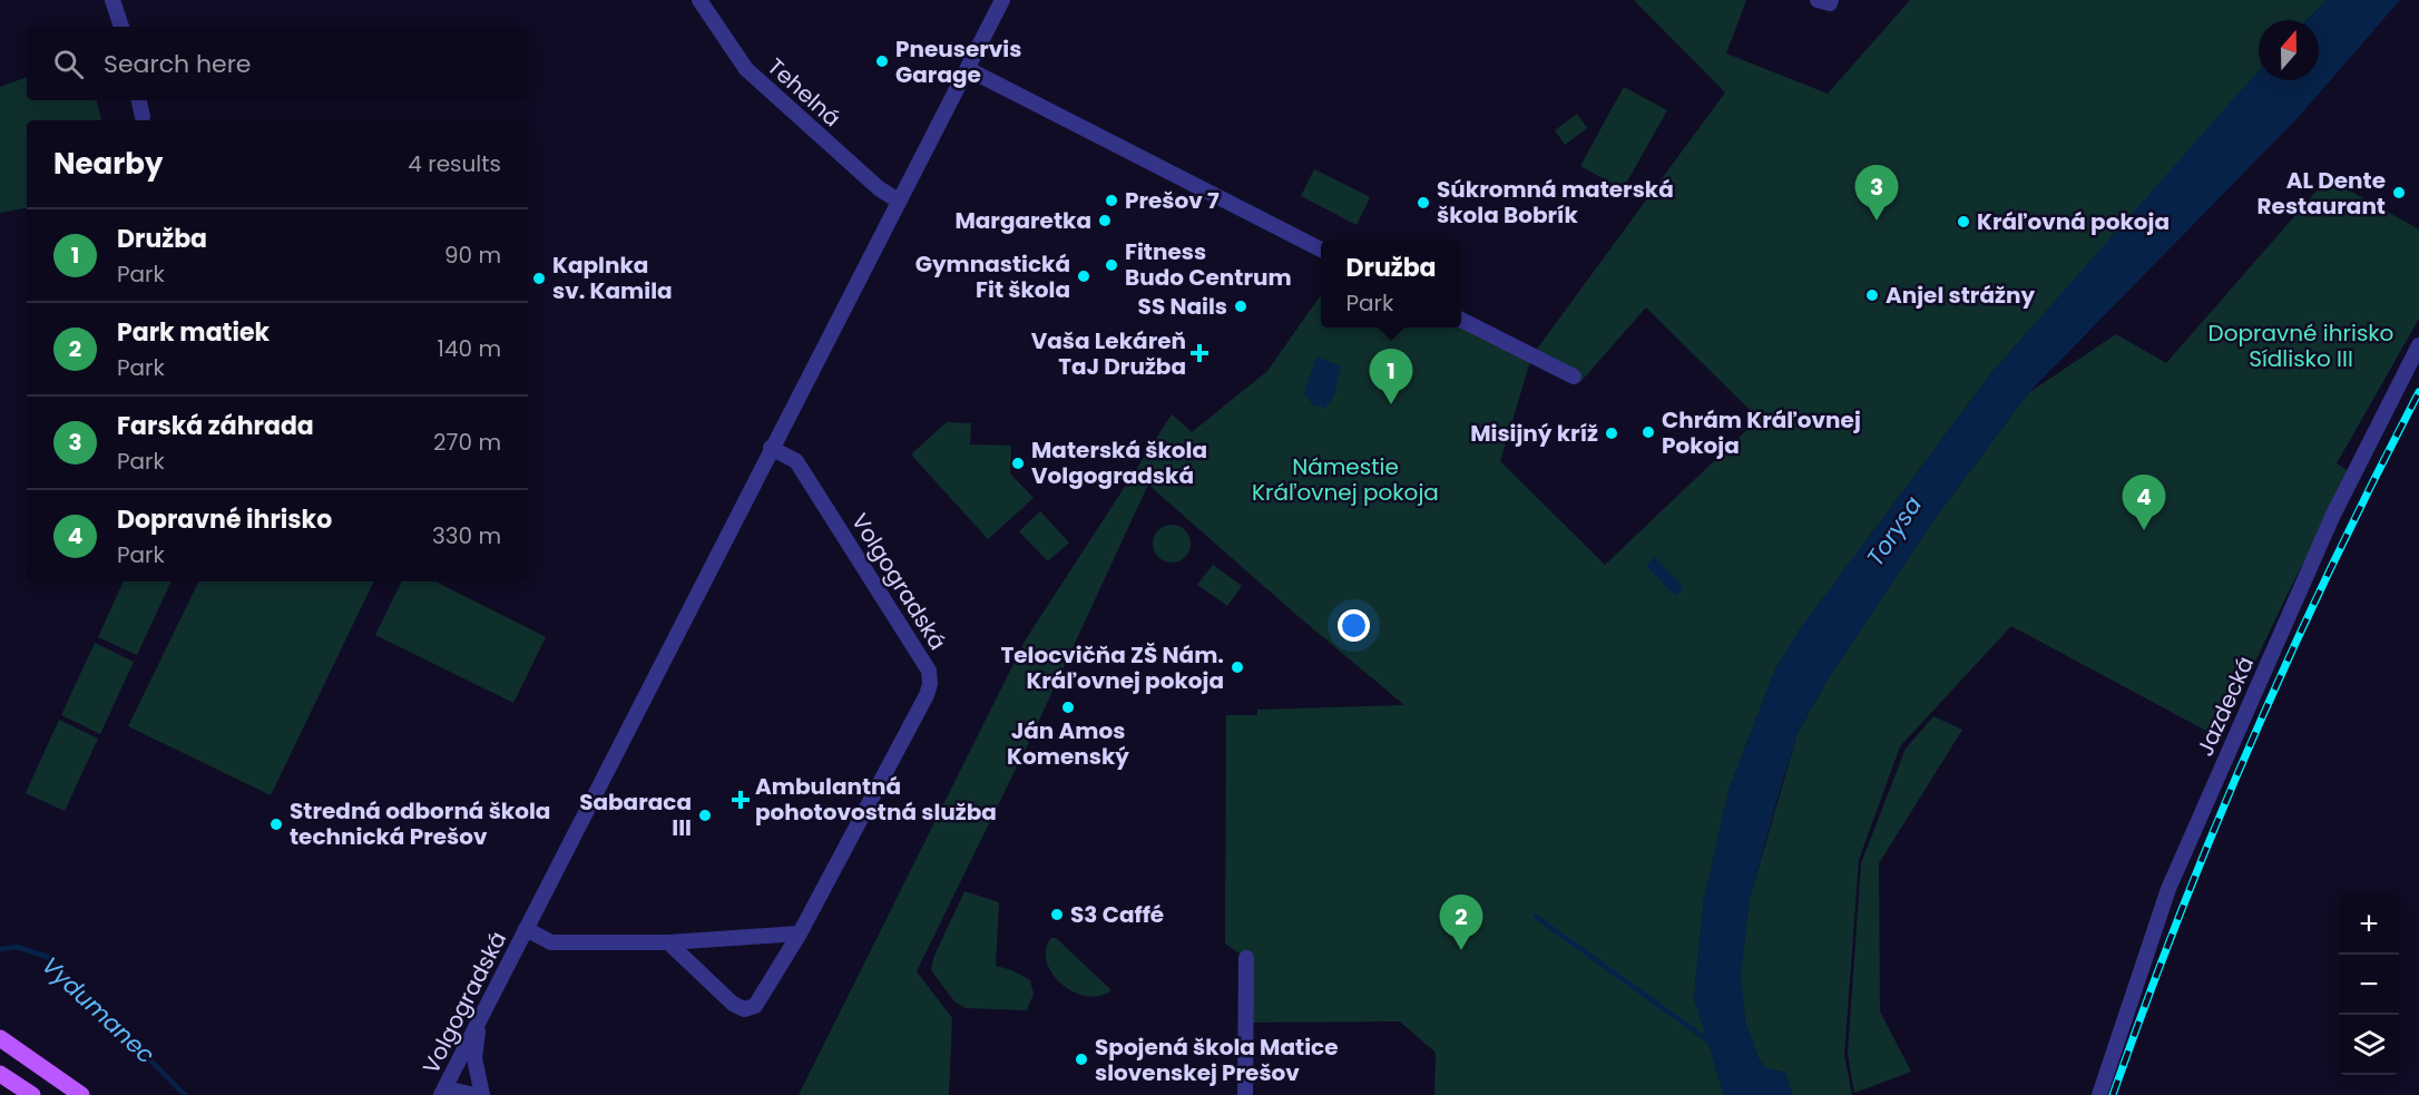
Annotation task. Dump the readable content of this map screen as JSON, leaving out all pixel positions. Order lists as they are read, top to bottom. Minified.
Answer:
{"streets":{"street":["Tehelná","Volgogradská","Jazdecká"]},"crossings":[["Tehelná","Volgogradská"]],"water":["Torysa","Vydumanec"],"parks":["Dopravné ihrisko Sídlisko III","Námestie Kráľovnej pokoja"],"places":{"other":["Pneuservis Garage","AL Dente Restaurant","Prešov 7","Súkromná materská škola Bobrík","Margaretka","Kráľovná pokoja","Fitness Budo Centrum","Gymnastická Fit škola","Kaplnka sv. Kamila","Anjel strážny","SS Nails","Chrám Kráľovnej Pokoja","Misijný kríž","Materská škola Volgogradská","Telocvičňa ZŠ Nám. Kráľovnej pokoja","Ján Amos Komenský","Sabaraca III","Stredná odborná škola technická Prešov","S3 Caffé","Spojená škola Matice slovenskej Prešov"],"health":["Vaša Lekáreň TaJ Družba","Ambulantná pohotovostná služba"]},"north":"top","page":{"search":"Search here","heading":["Nearby","4 results"],"pins":["3","1","4","2"],"list":[{"mark":"1","name":"Družba","note":"Park","value":"90 m"},{"mark":"2","name":"Park matiek","note":"Park","value":"140 m"},{"mark":"3","name":"Farská záhrada","note":"Park","value":"270 m"},{"mark":"4","name":"Dopravné ihrisko","note":"Park","value":"330 m"}],"popup":["Družba","Park"],"map_buttons":["+","−"]}}
